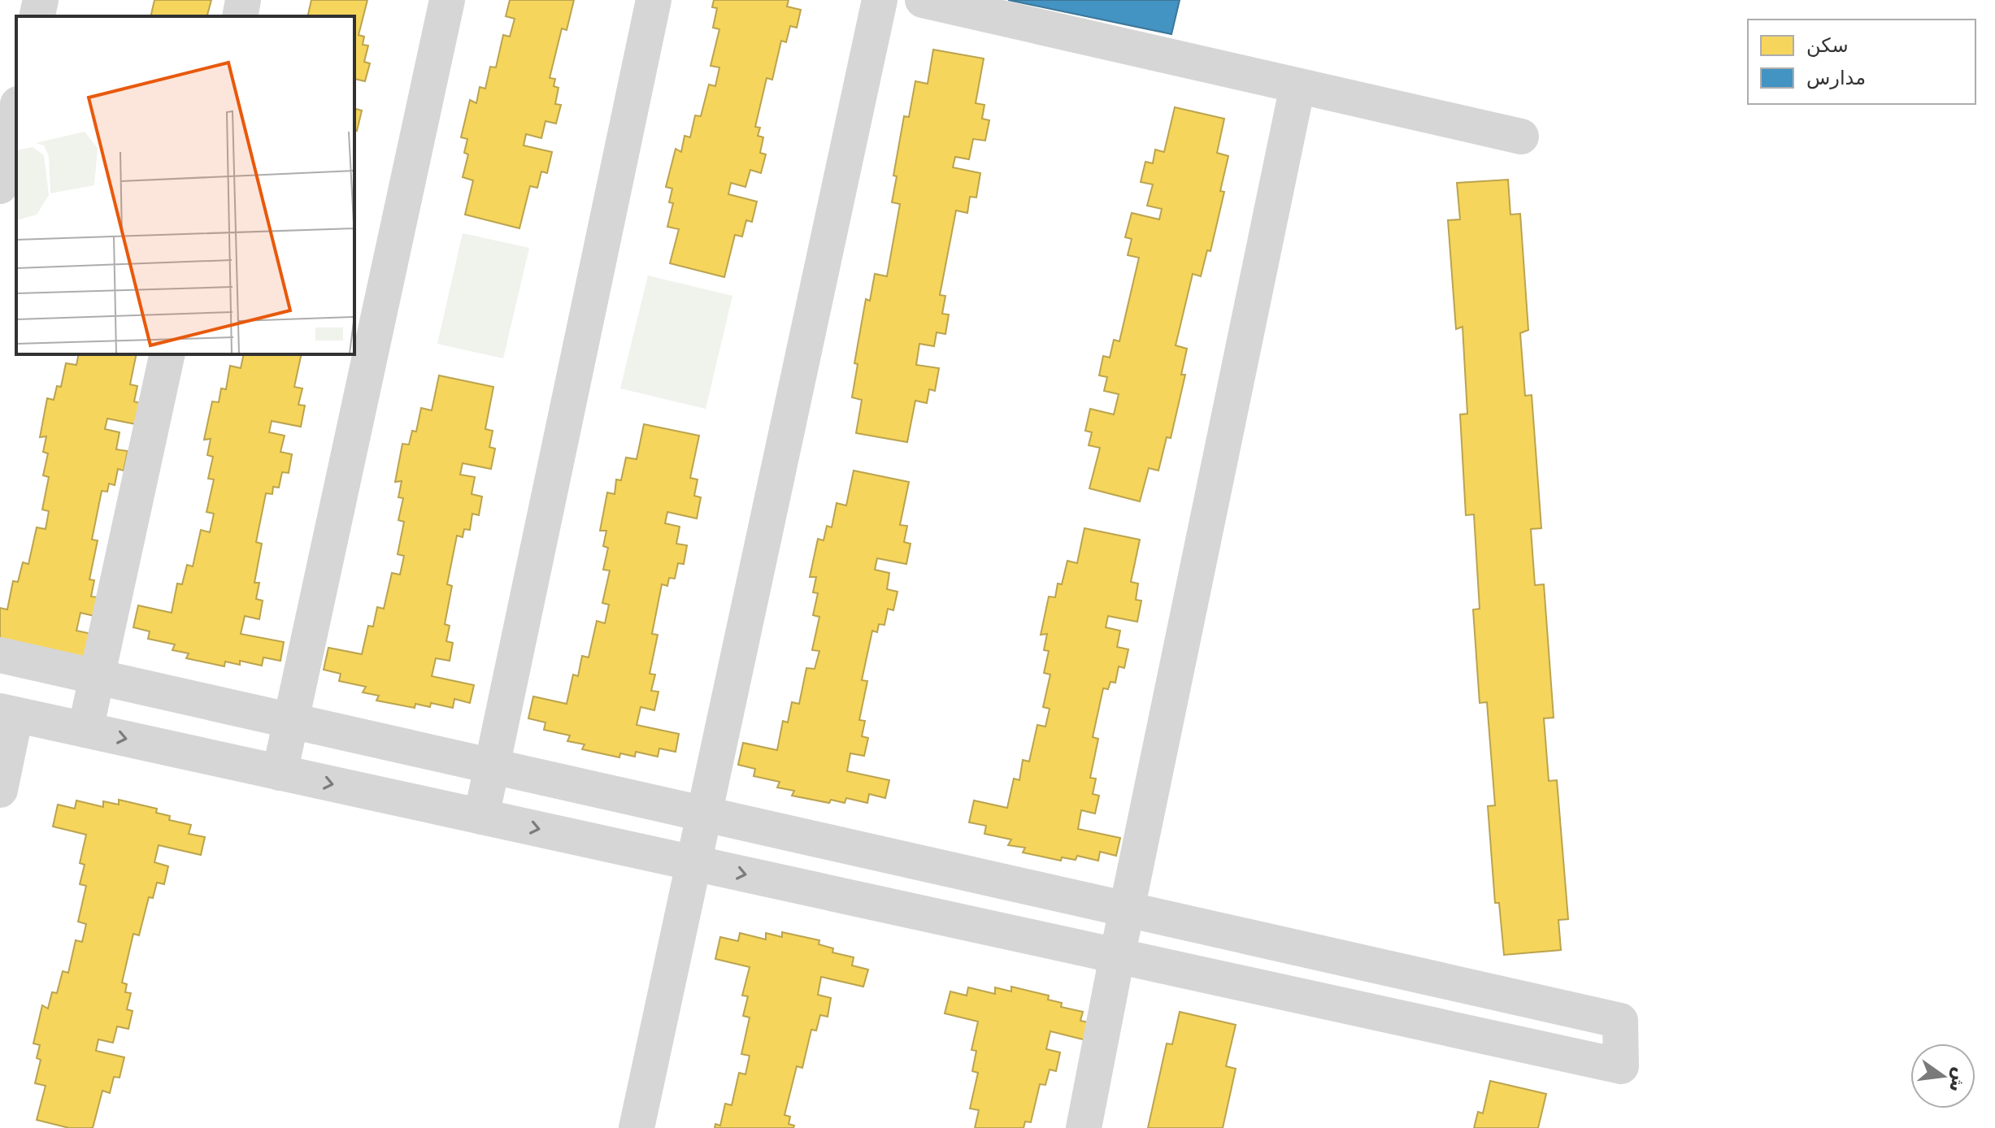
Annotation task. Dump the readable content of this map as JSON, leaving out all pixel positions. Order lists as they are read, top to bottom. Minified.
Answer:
{"legend":["سكن","مدارس"],"north":"right"}
